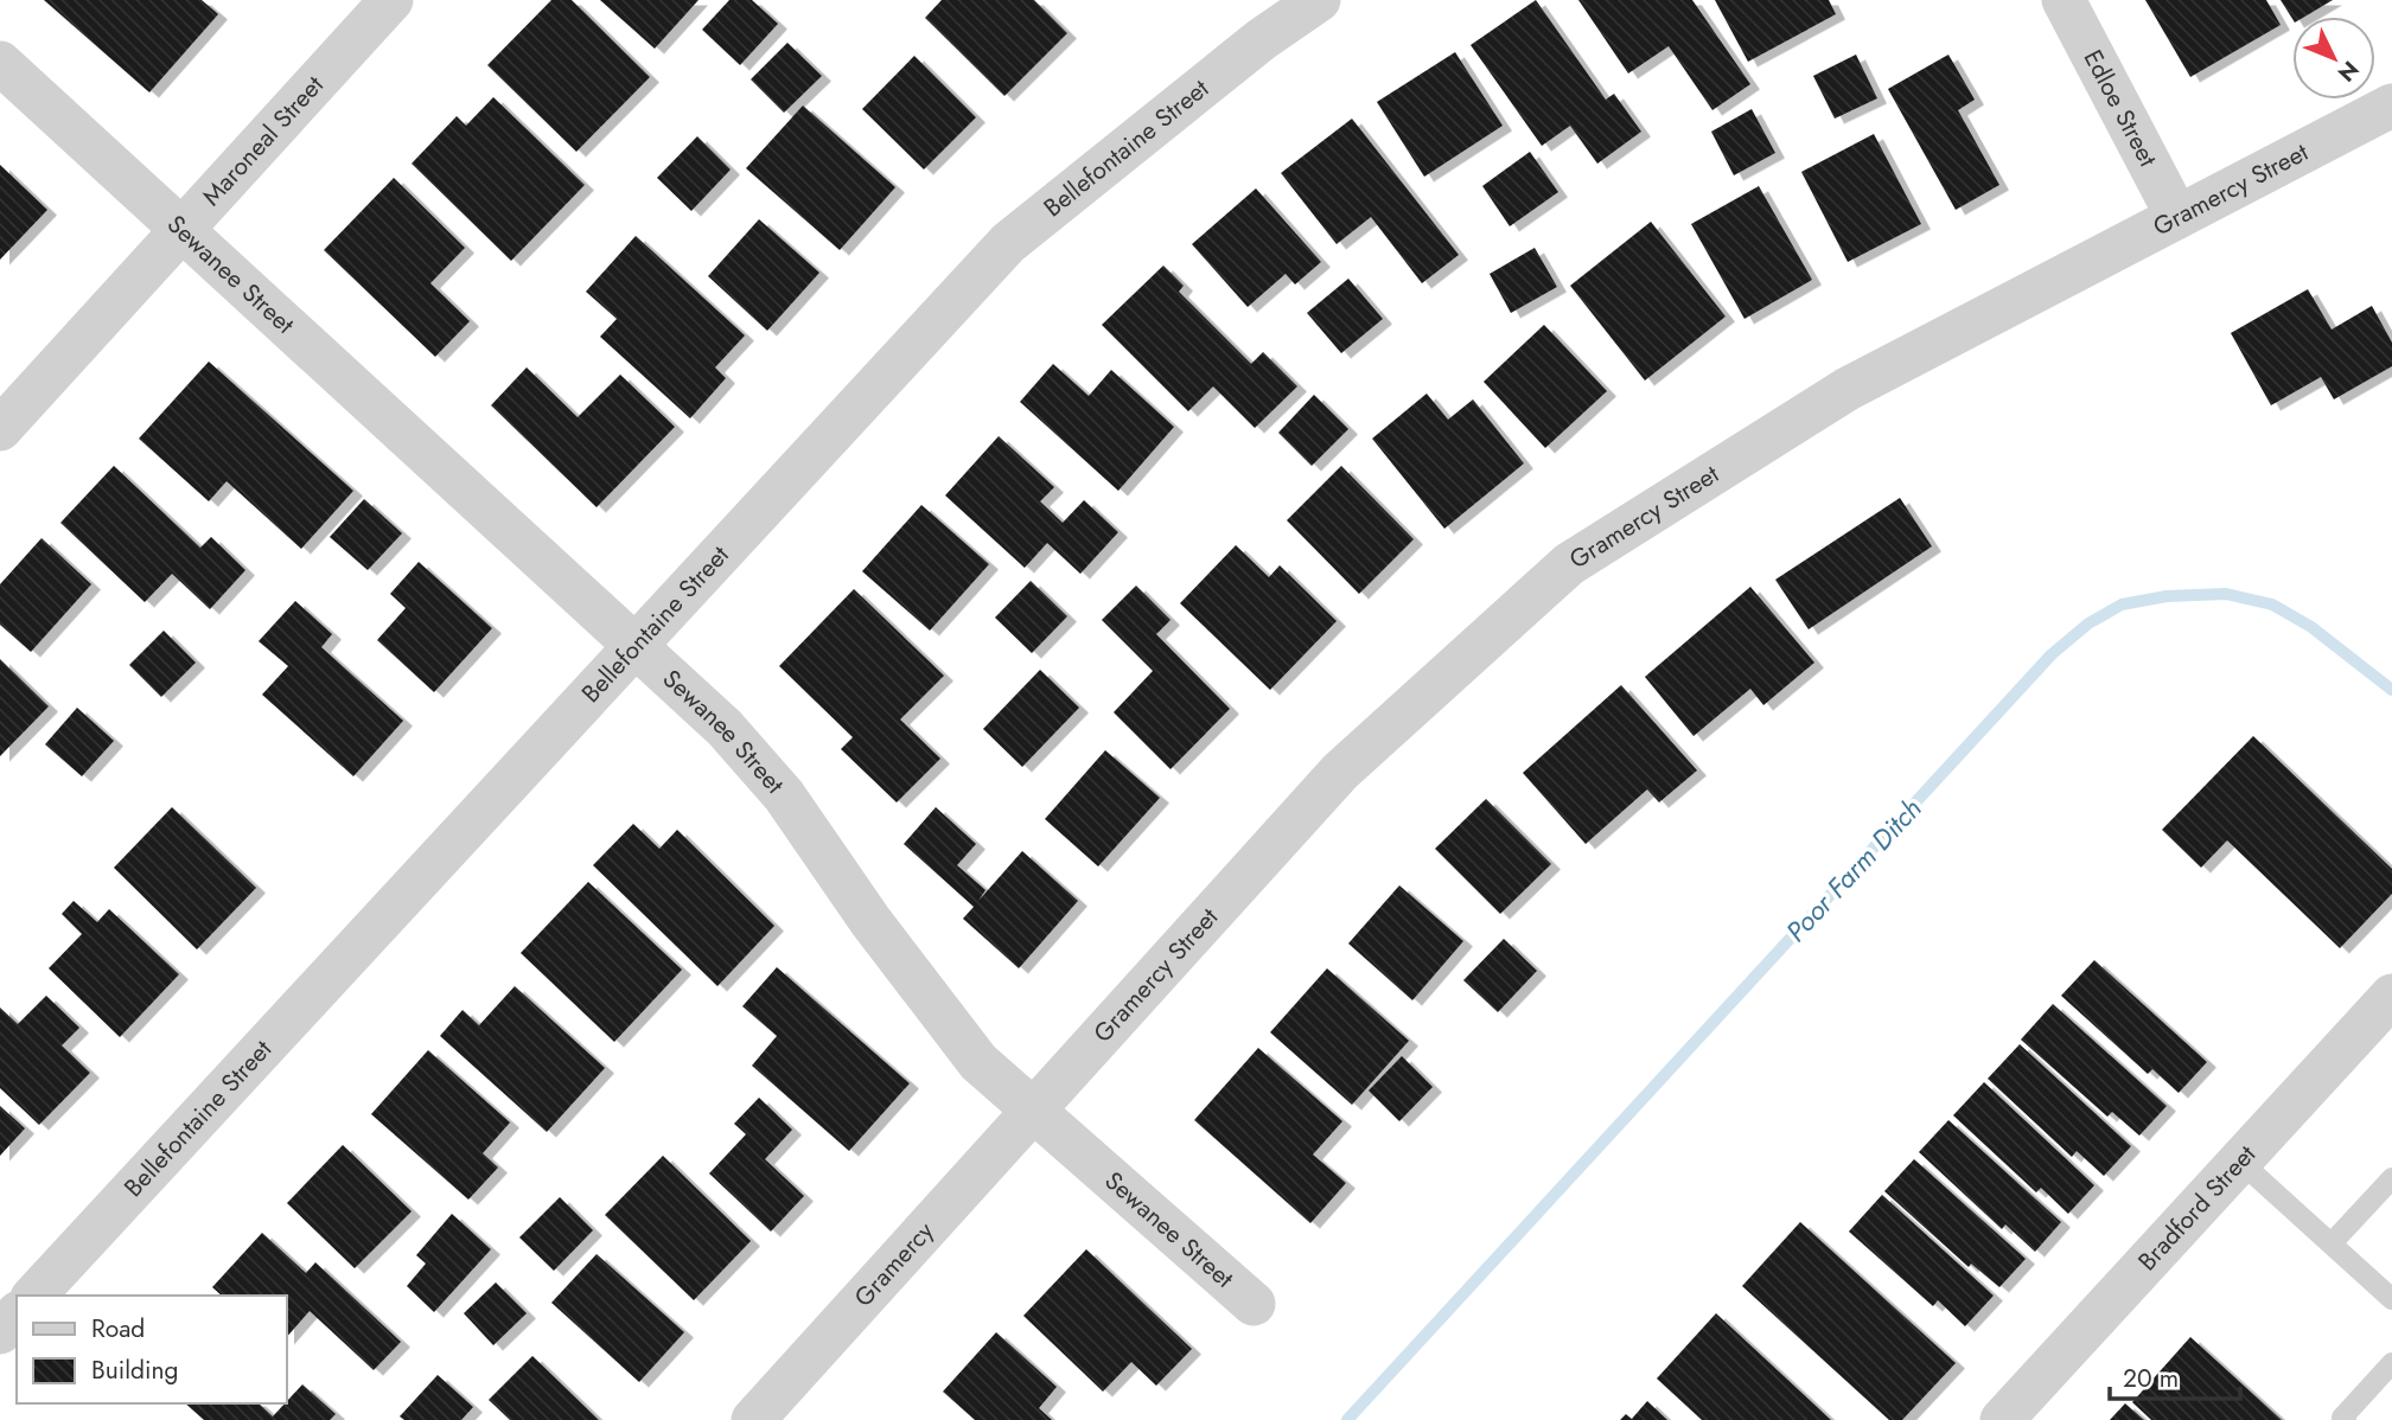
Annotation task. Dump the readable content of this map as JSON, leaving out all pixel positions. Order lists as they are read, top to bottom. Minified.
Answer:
{"streets":{"street":["Edloe Street","Maroneal Street","Bellefontaine Street","Gramercy Street","Sewanee Street","Bradford Street","Gramercy"]},"crossings":[["Edloe Street","Gramercy Street"],["Maroneal Street","Sewanee Street"],["Bellefontaine Street","Sewanee Street"],["Gramercy Street","Sewanee Street"],["Gramercy Street","Gramercy"],["Sewanee Street","Gramercy"]],"water":["Poor Farm Ditch"],"legend":["Road","Building"],"scale_bar":"20 m","north":"bottom right"}
